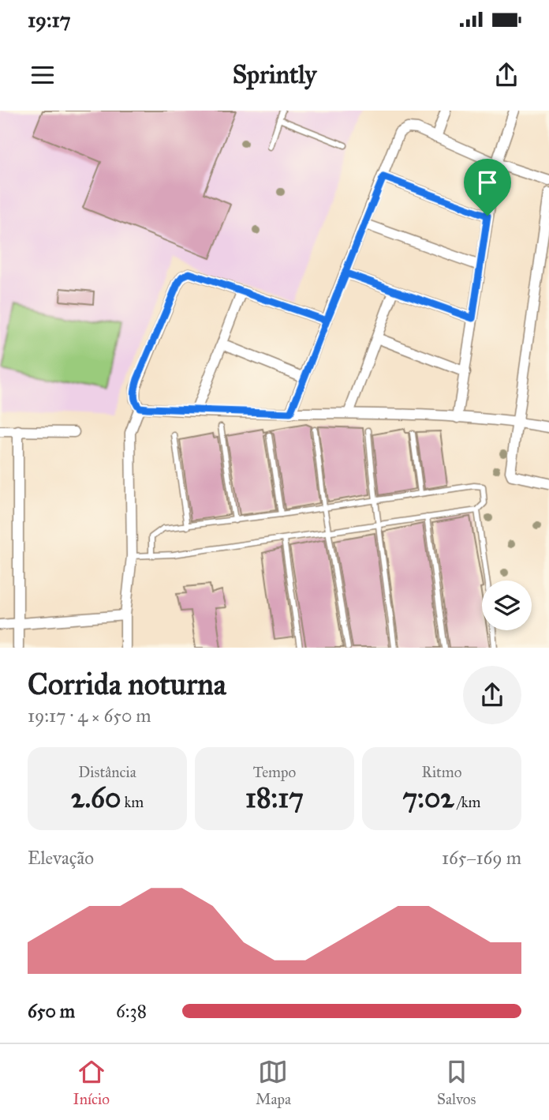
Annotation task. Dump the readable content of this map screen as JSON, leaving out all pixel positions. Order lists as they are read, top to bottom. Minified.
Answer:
{"page":{"status":"19:17","header":"Sprintly","heading":["Corrida noturna","19:17 · 4 × 650 m"],"stats":[["Distância","2.60 km"],["Tempo","18:17"],["Ritmo","7:02 /km"]],"chart":["Elevação","165–169 m"],"list":[{"name":"650 m","note":"6:38"}],"tabs":["Início","Mapa","Salvos"]}}
